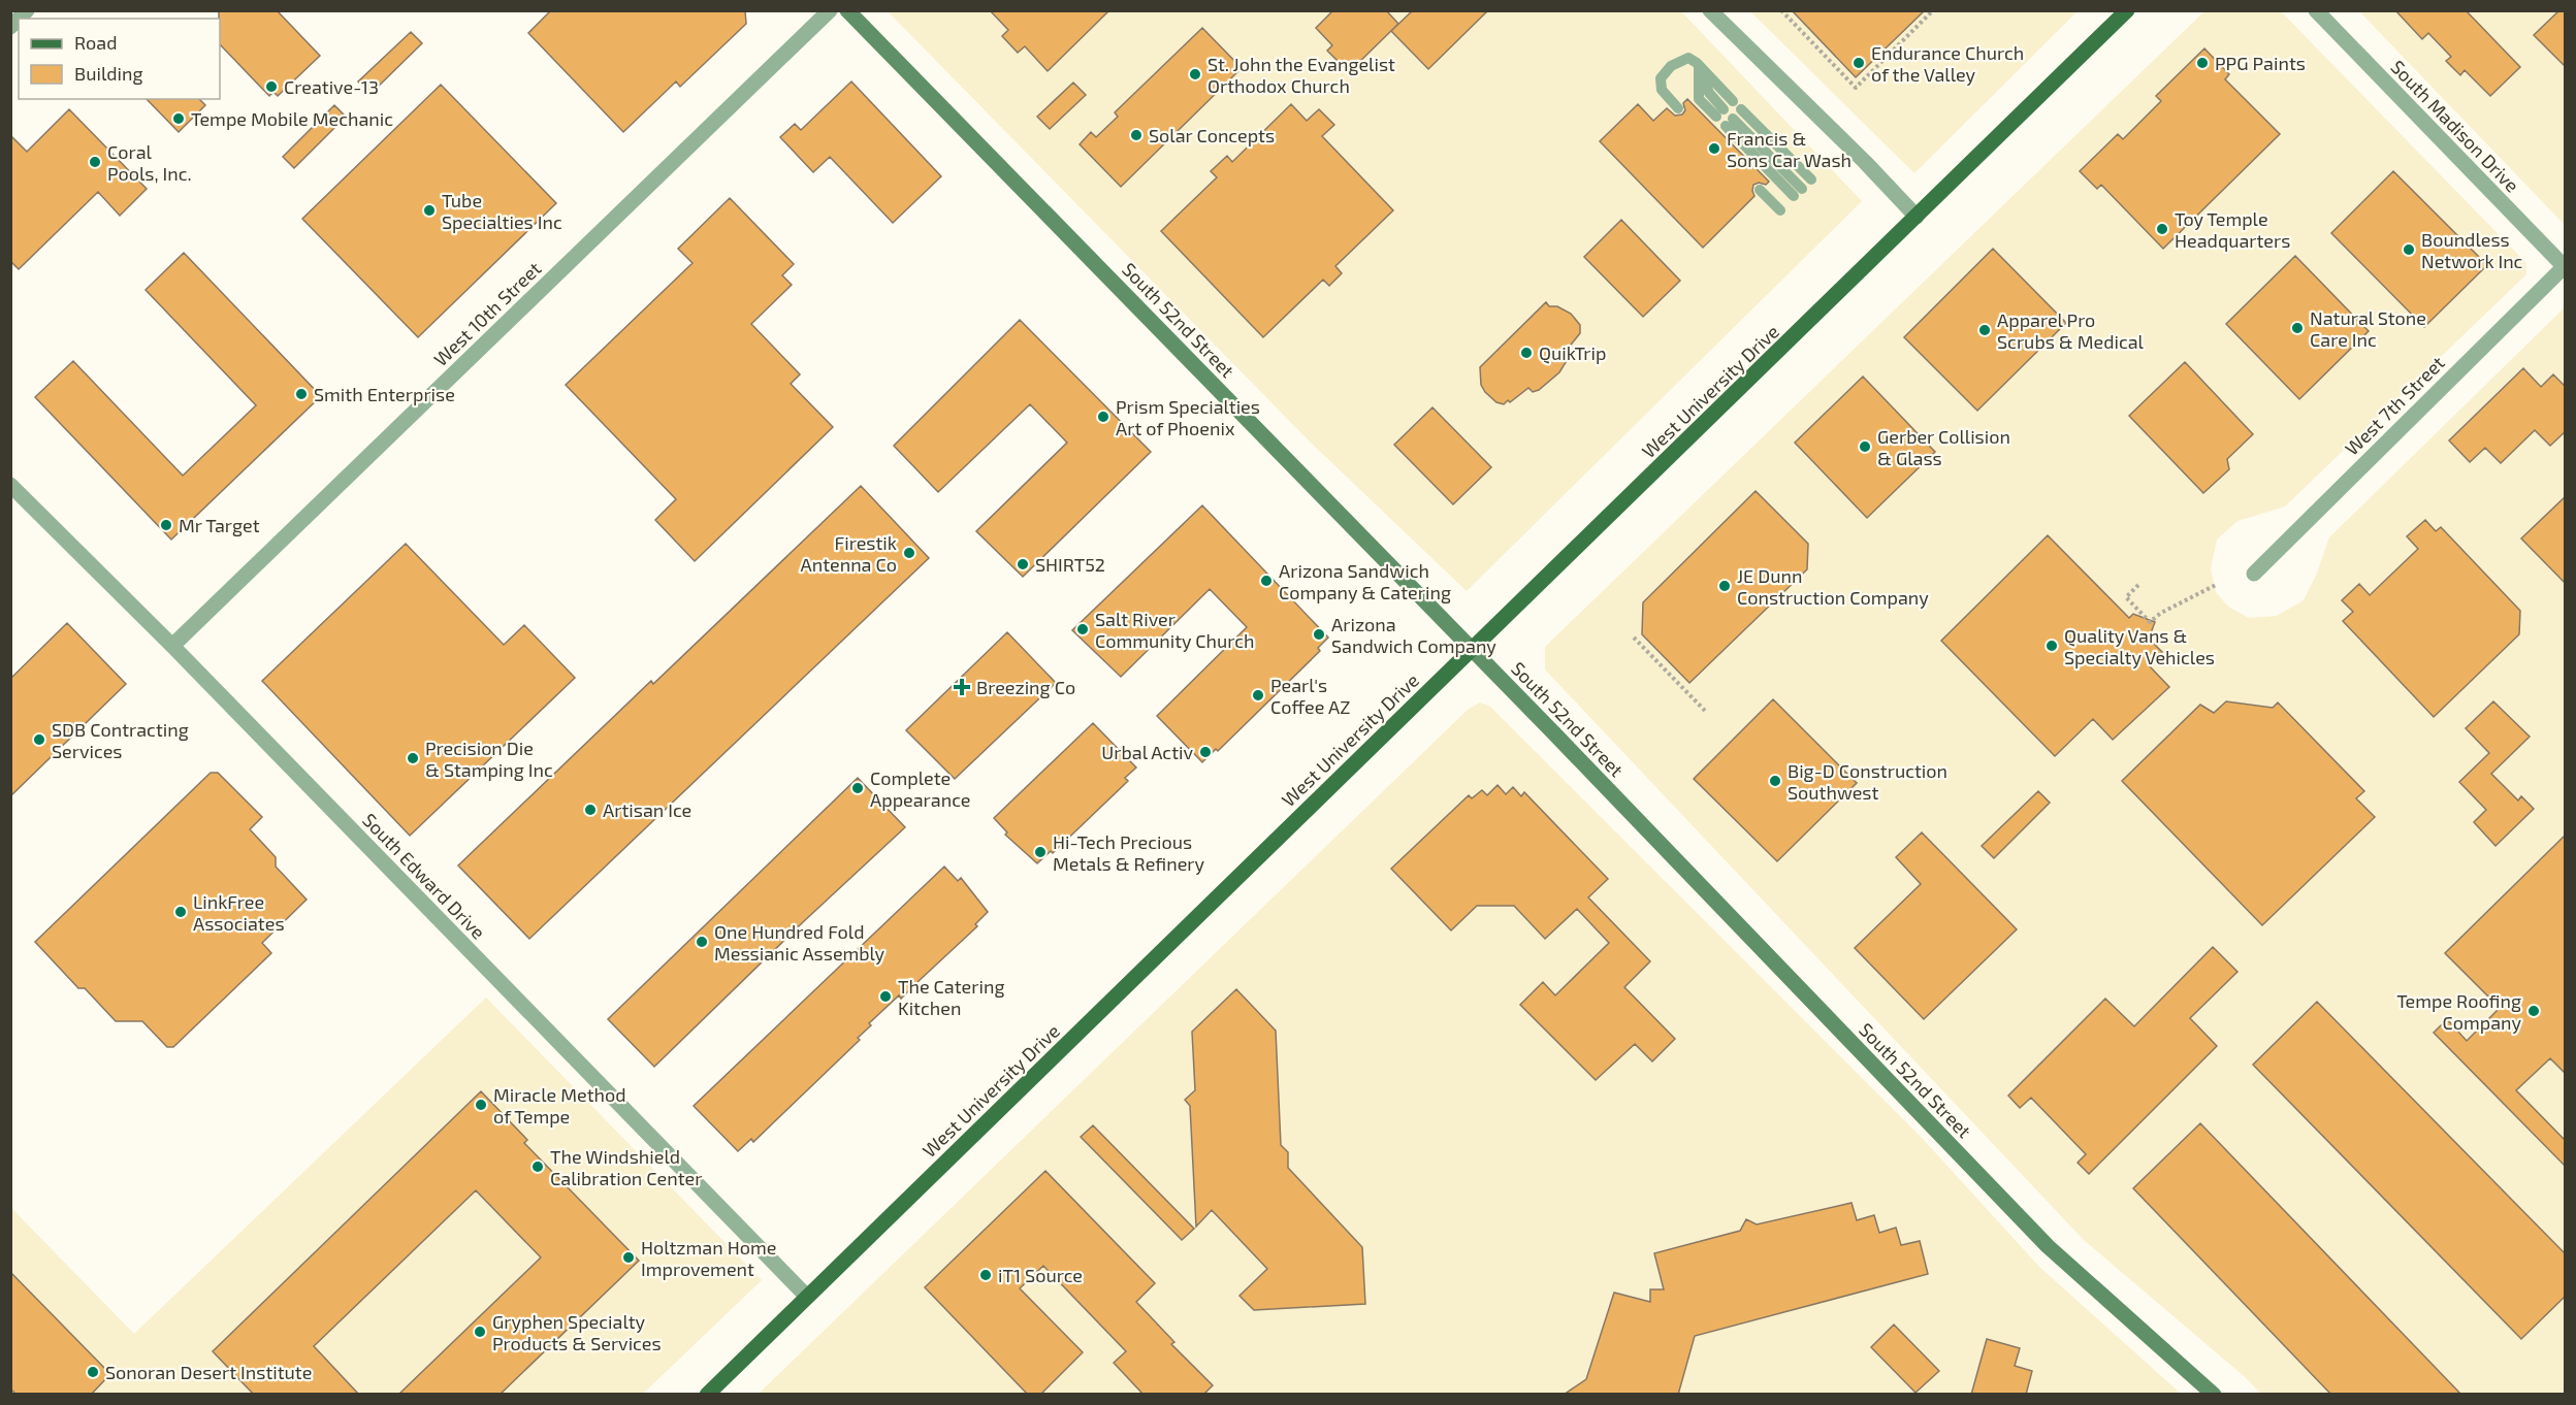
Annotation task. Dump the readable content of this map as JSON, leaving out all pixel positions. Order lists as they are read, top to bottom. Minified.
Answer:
{"streets":{"main road":["South 52nd Street","West University Drive"],"street":["South Madison Drive","West 10th Street","West 7th Street","South Edward Drive"]},"crossings":[["South Madison Drive","West 7th Street"],["West 10th Street","South Edward Drive"],["South 52nd Street","West University Drive"],["West University Drive","South Edward Drive"]],"places":{"other":["Endurance Church of the Valley","PPG Paints","St. John the Evangelist Orthodox Church","Creative-13","Tempe Mobile Mechanic","Solar Concepts","Francis & Sons Car Wash","Coral Pools, Inc.","Tube Specialties Inc","Toy Temple Headquarters","Boundless Network Inc","Natural Stone Care Inc","Apparel Pro Scrubs & Medical","QuikTrip","Smith Enterprise","Prism Specialties Art of Phoenix","Gerber Collision & Glass","Mr Target","Firestik Antenna Co","SHIRT52","Arizona Sandwich Company & Catering","JE Dunn Construction Company","Salt River Community Church","Arizona Sandwich Company","Quality Vans & Specialty Vehicles","Pearl's Coffee AZ","SDB Contracting Services","Urbal Activ","Precision Die & Stamping Inc","Big-D Construction Southwest","Complete Appearance","Artisan Ice","Hi-Tech Precious Metals & Refinery","LinkFree Associates","One Hundred Fold Messianic Assembly","The Catering Kitchen","Tempe Roofing Company","Miracle Method of Tempe","The Windshield Calibration Center","Holtzman Home Improvement","iT1 Source","Gryphen Specialty Products & Services","Sonoran Desert Institute"],"health":["Breezing Co"]},"legend":["Road","Building"]}
